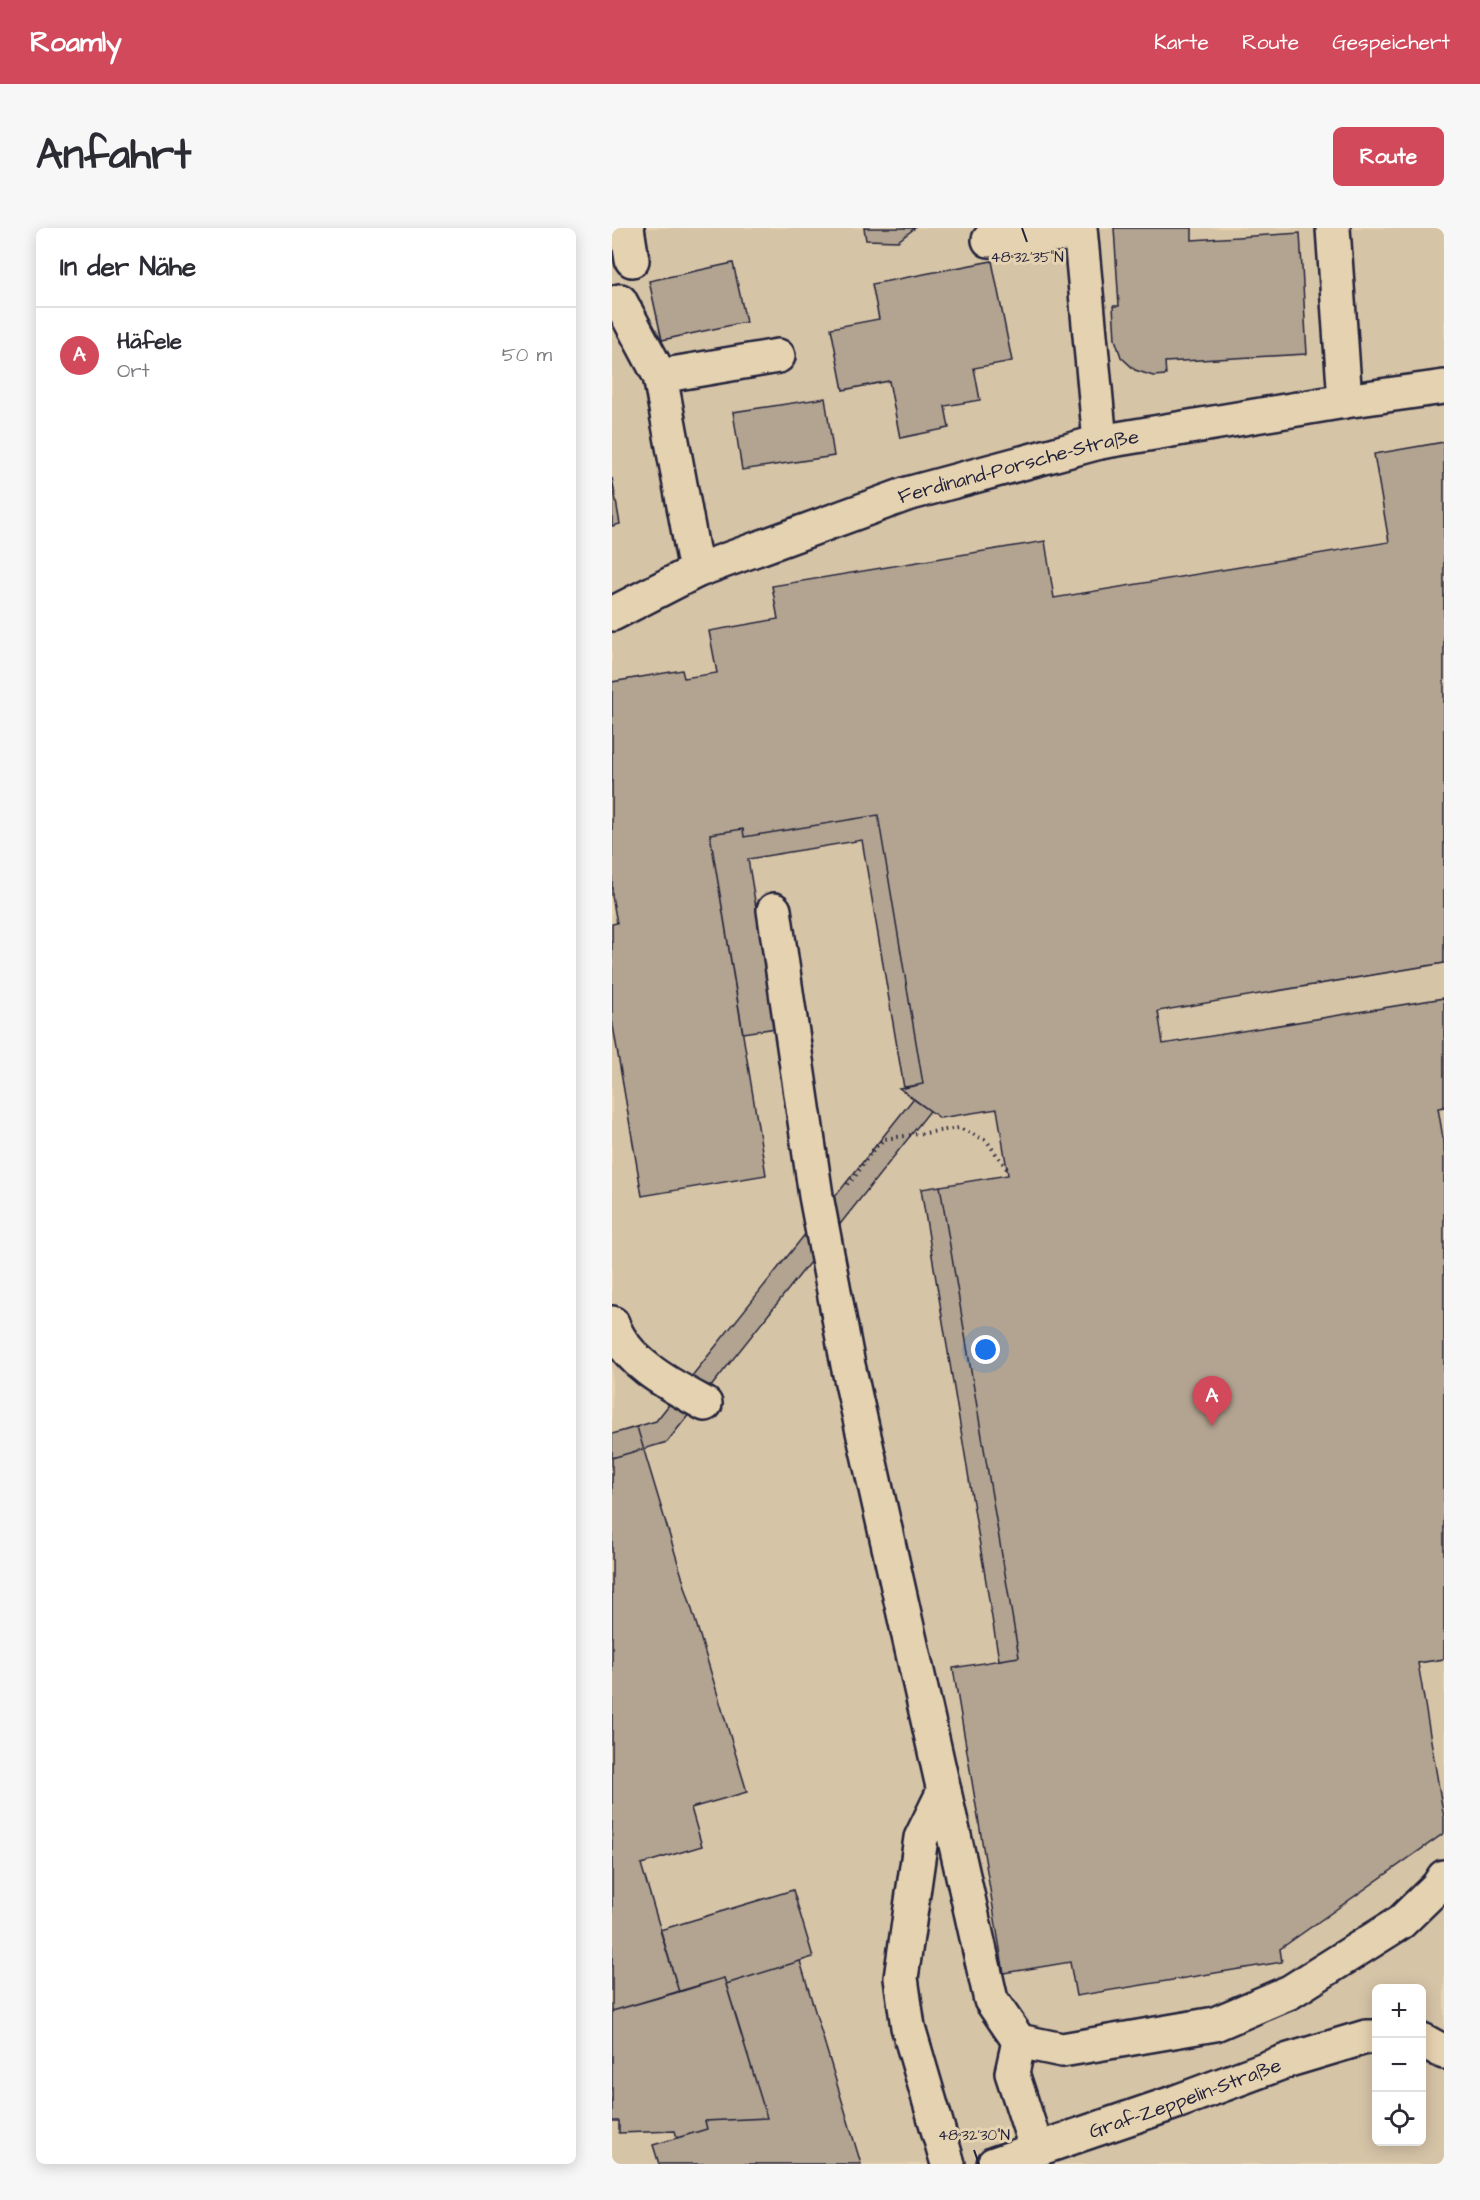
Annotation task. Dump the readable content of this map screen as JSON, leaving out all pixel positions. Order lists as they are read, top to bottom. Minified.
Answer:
{"streets":{"street":["Ferdinand-Porsche-Straße","Graf-Zeppelin-Straße"]},"page":{"header":"Roamly","nav":["Karte","Route","Gespeichert"],"title":"Anfahrt","buttons":"Route","heading":"In der Nähe","list":[{"mark":"A","name":"Häfele","note":"Ort","value":"50 m"}],"pins":"A","map_buttons":["+","−"]},"coordinates":["48°32'35\"N","48°32'30\"N"]}
